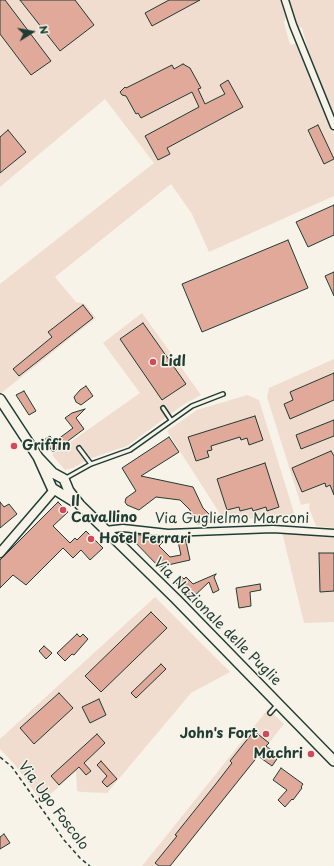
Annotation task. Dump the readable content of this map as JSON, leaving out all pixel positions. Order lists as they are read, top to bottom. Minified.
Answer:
{"streets":{"main road":["Via Nazionale delle Puglie"],"street":["Via Guglielmo Marconi"],"path":["Via Ugo Foscolo"]},"crossings":[["Via Guglielmo Marconi","Via Nazionale delle Puglie"]],"places":["Lidl","Griffin","Il Cavallino","Hotel Ferrari","John's Fort","Machri"],"north":"right"}
